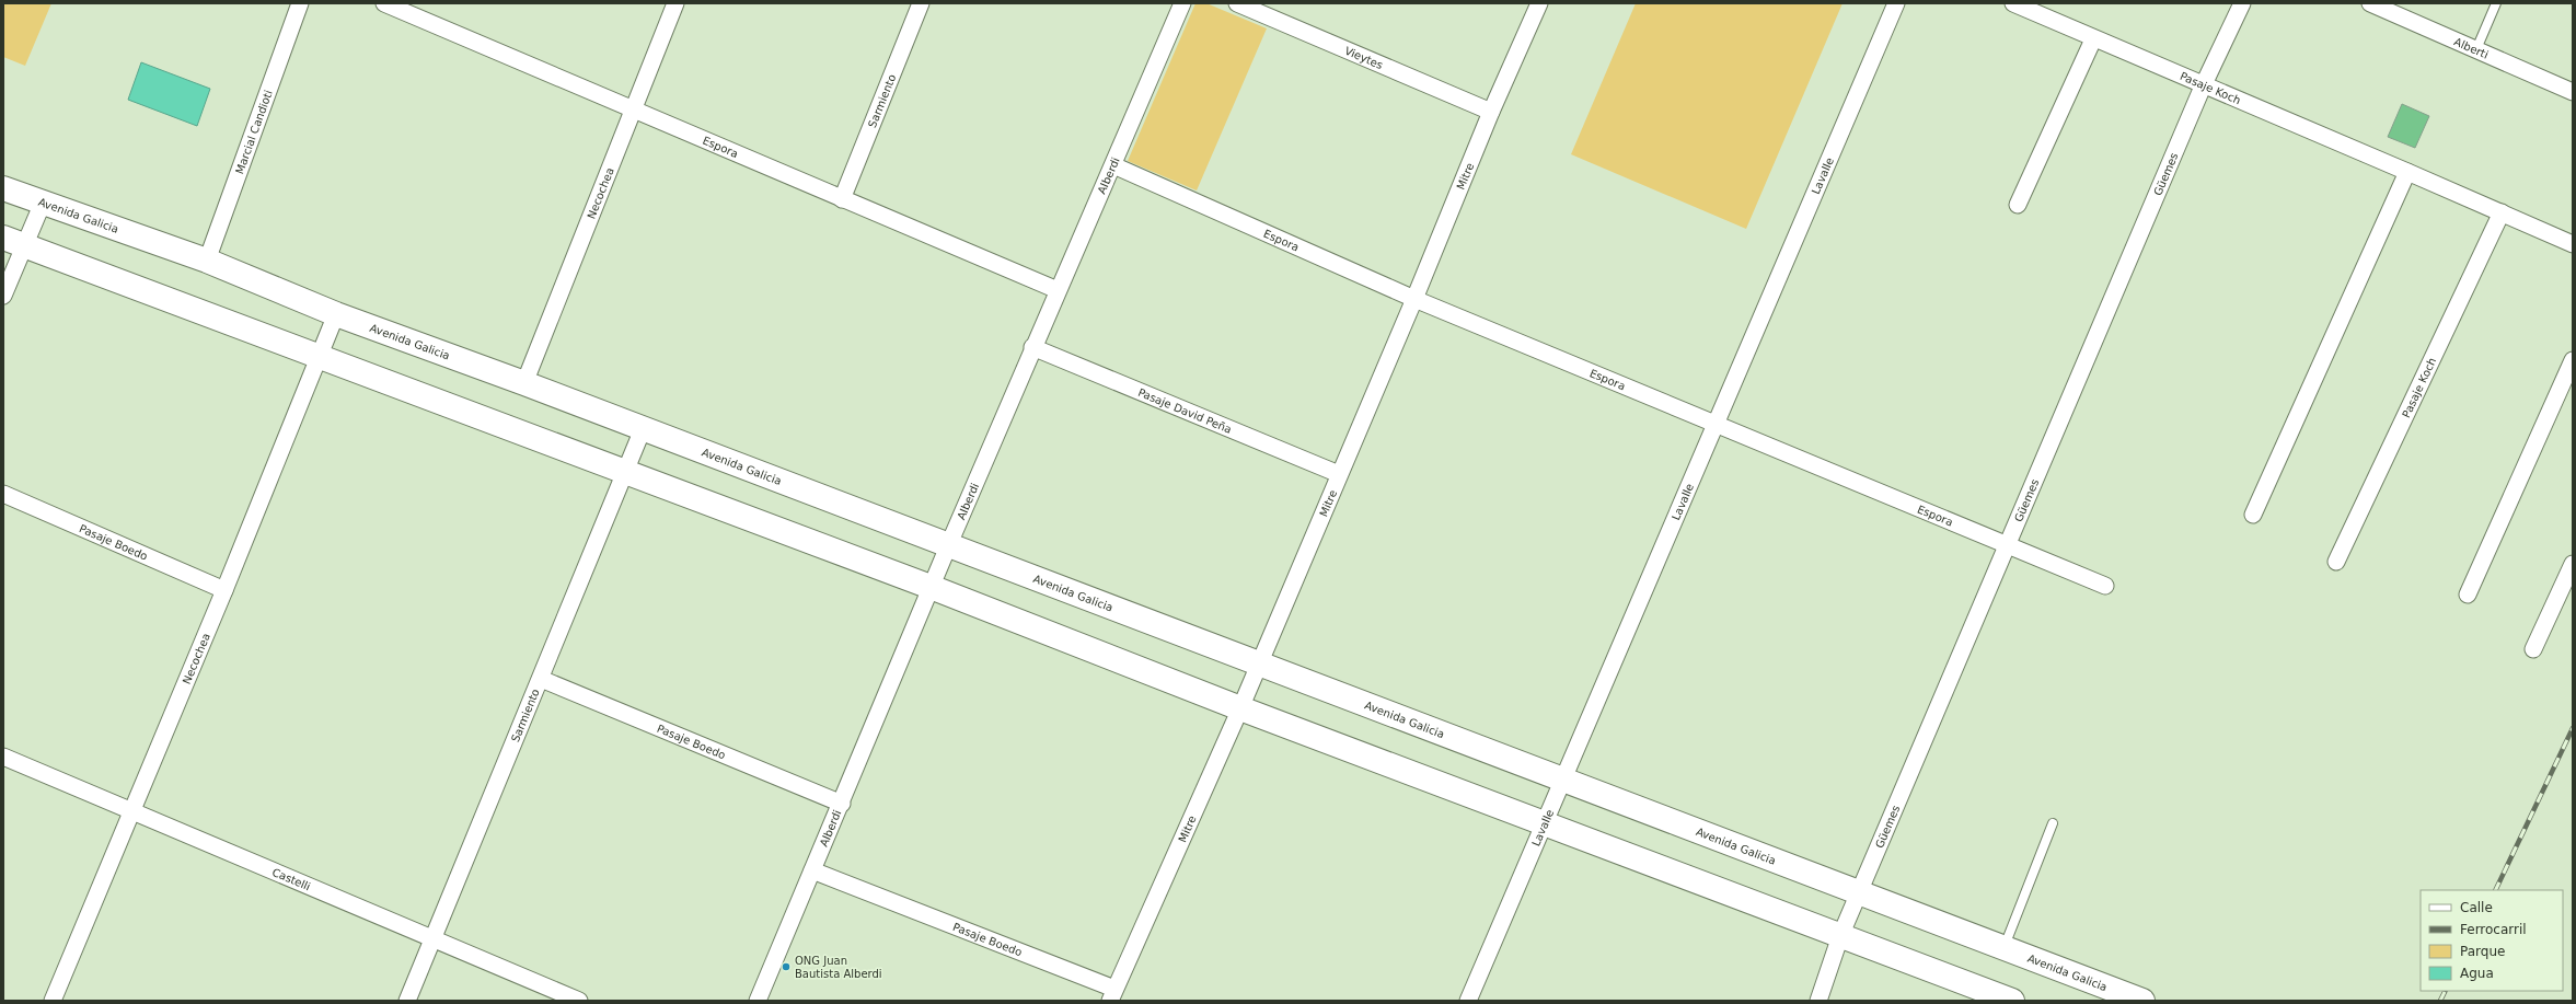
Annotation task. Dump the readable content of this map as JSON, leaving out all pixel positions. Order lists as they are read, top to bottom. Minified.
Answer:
{"streets":{"main road":["Avenida Galicia"],"street":["Alberti","Vieytes","Pasaje Koch","Sarmiento","Marcial Candioti","Espora","Güemes","Alberdi","Mitre","Lavalle","Necochea","Pasaje David Peña","Pasaje Boedo","Castelli"]},"crossings":[["Vieytes","Mitre"],["Pasaje Koch","Güemes"],["Sarmiento","Espora"],["Sarmiento","Avenida Galicia"],["Sarmiento","Pasaje Boedo"],["Sarmiento","Castelli"],["Marcial Candioti","Avenida Galicia"],["Espora","Güemes"],["Espora","Alberdi"],["Espora","Mitre"],["Espora","Lavalle"],["Espora","Necochea"],["Güemes","Avenida Galicia"],["Alberdi","Avenida Galicia"],["Alberdi","Pasaje David Peña"],["Alberdi","Pasaje Boedo"],["Mitre","Avenida Galicia"],["Mitre","Pasaje David Peña"],["Mitre","Pasaje Boedo"],["Lavalle","Avenida Galicia"],["Necochea","Avenida Galicia"],["Necochea","Pasaje Boedo"],["Necochea","Castelli"]],"places":["ONG Juan Bautista Alberdi"],"legend":["Calle","Ferrocarril","Parque","Agua"]}
